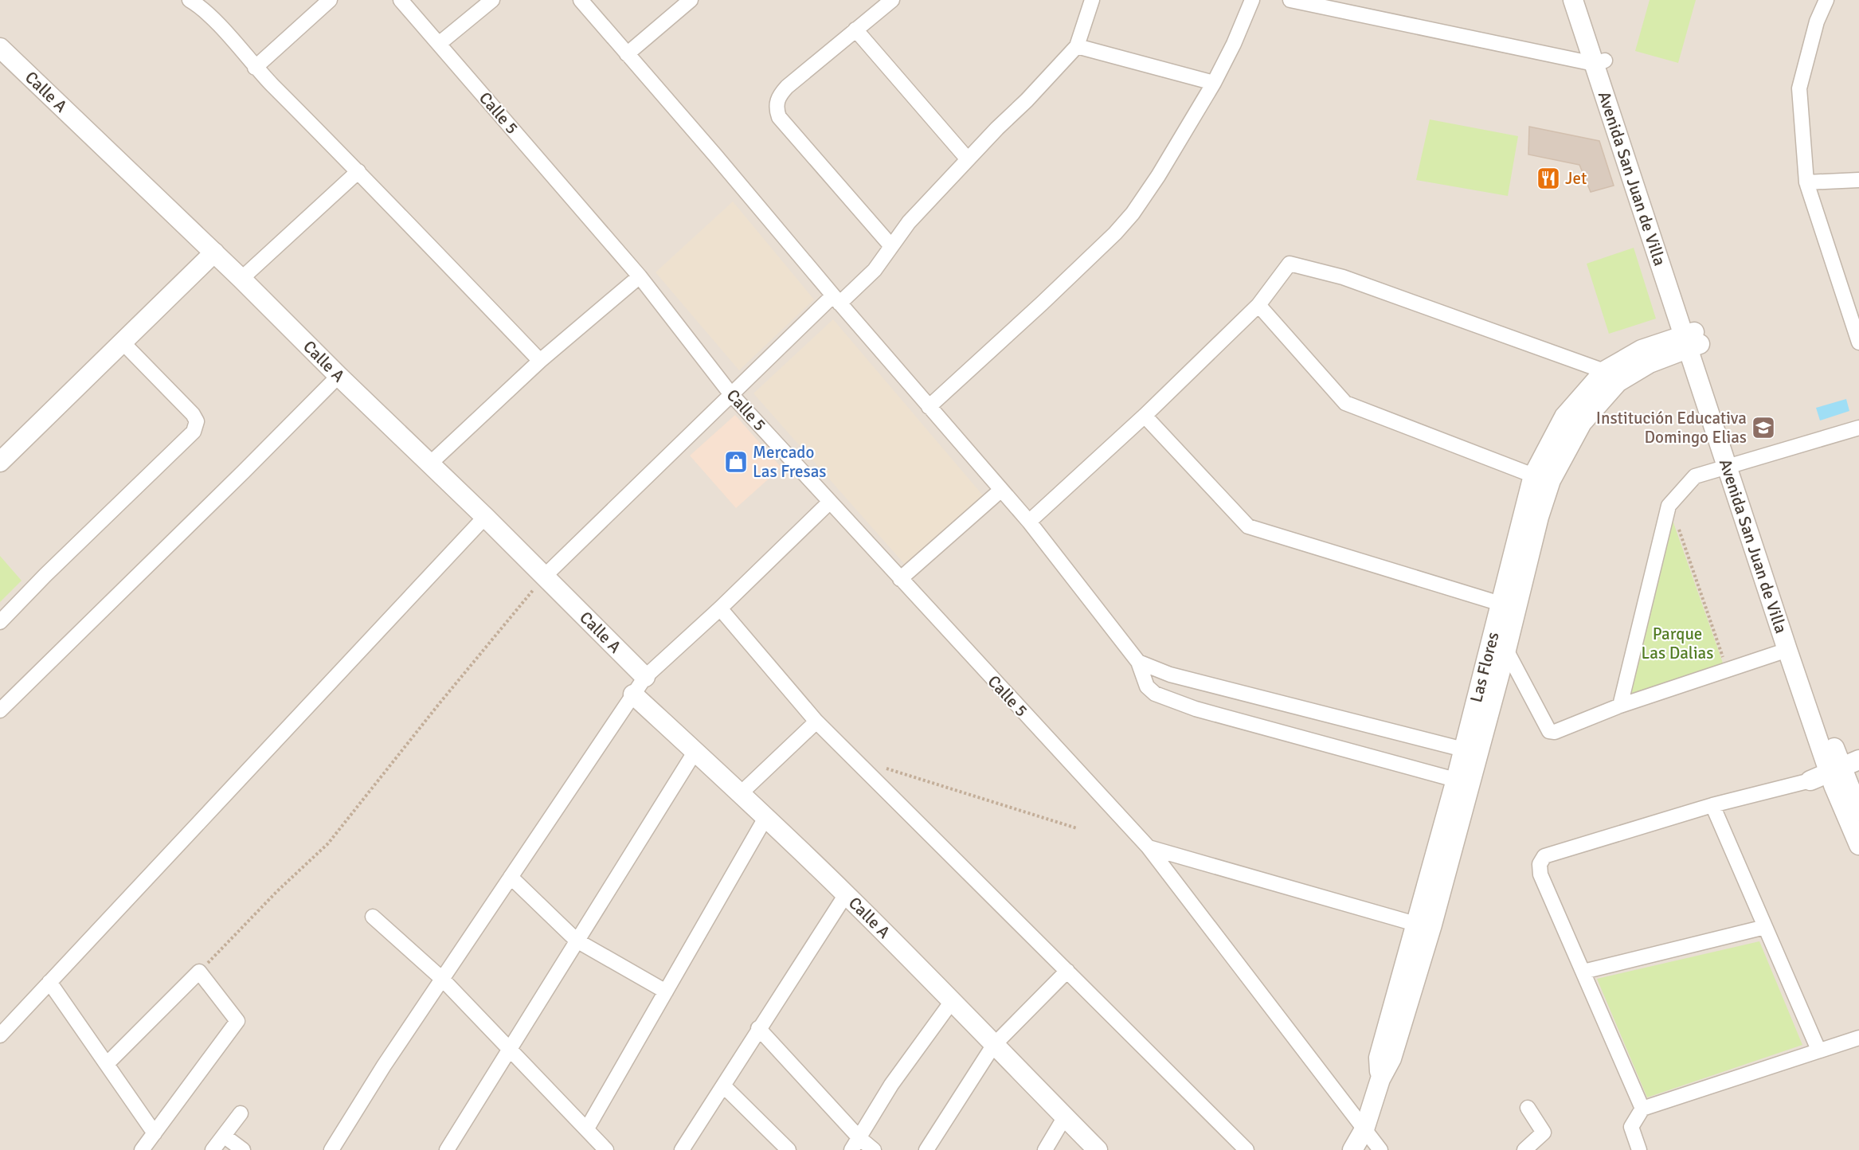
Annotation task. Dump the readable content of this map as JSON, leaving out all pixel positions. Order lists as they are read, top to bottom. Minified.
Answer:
{"streets":{"street":["Calle A","Calle 5","Avenida San Juan de Villa","Las Flores"]},"crossings":[["Calle 5","Las Flores"],["Avenida San Juan de Villa","Las Flores"]],"parks":["Parque Las Dalias"],"places":{"restaurant":["Jet"],"school or university":["Institución Educativa Domingo Elias"],"shop":["Mercado Las Fresas"]}}
